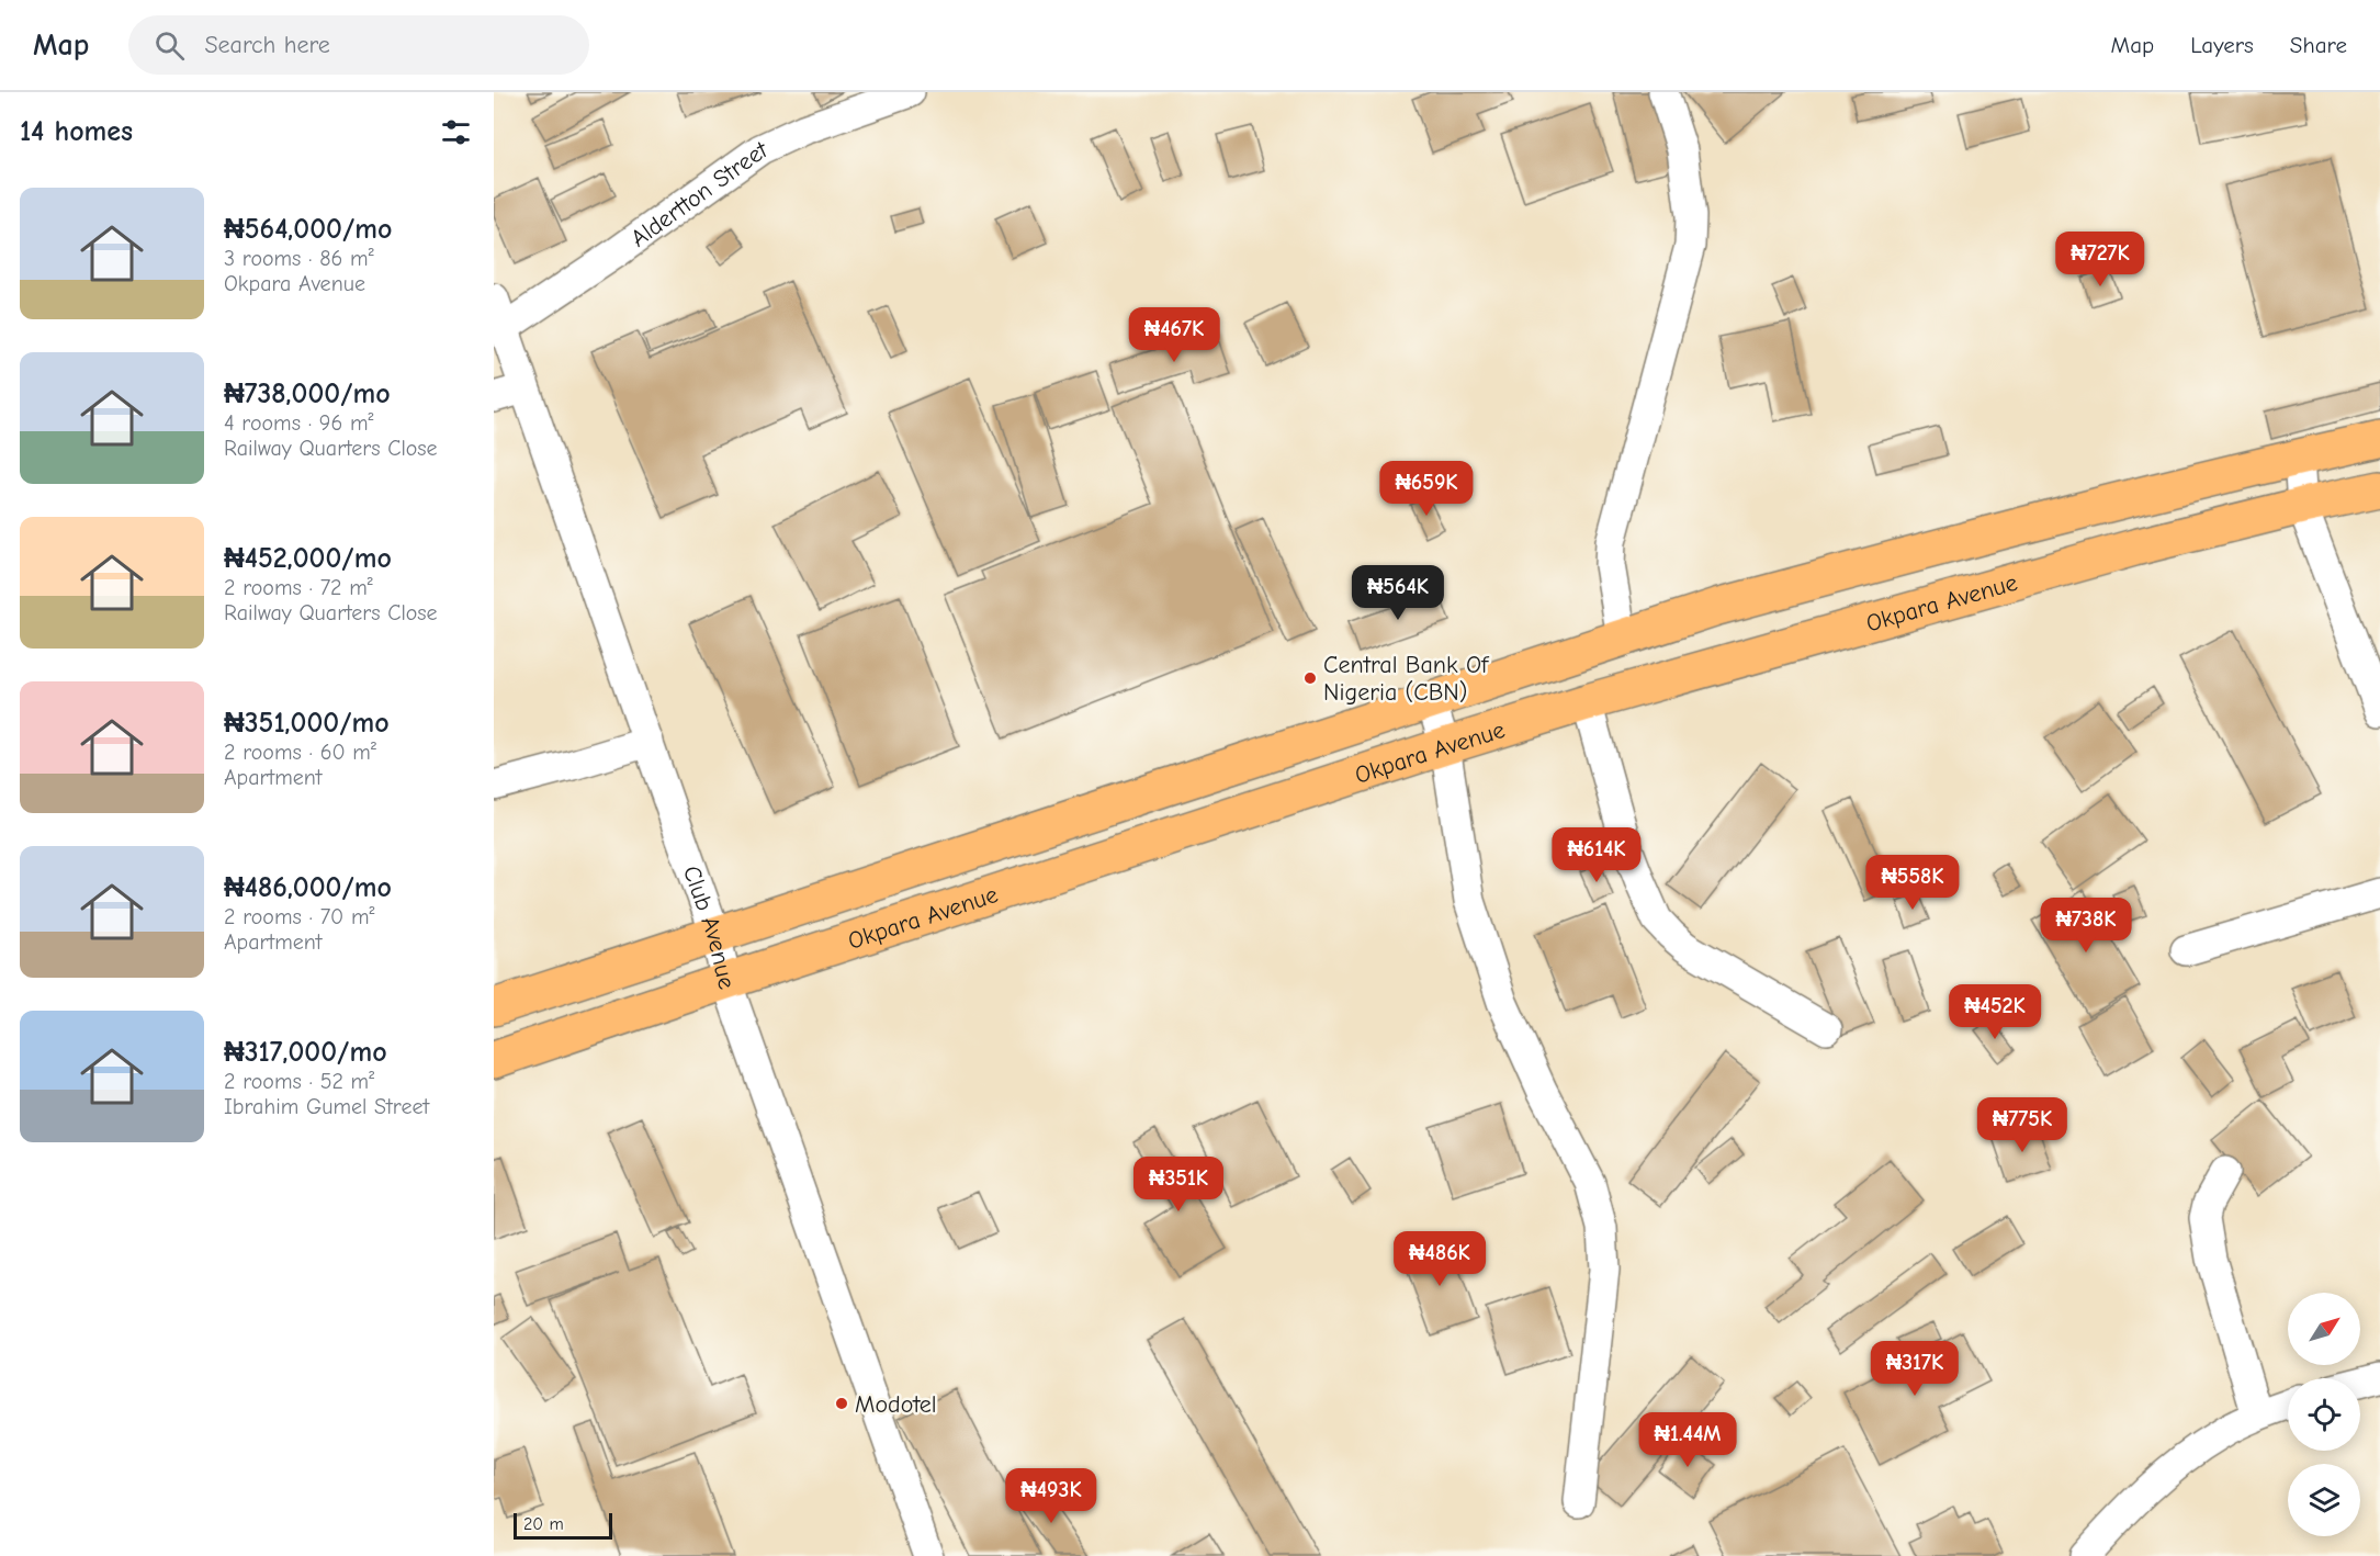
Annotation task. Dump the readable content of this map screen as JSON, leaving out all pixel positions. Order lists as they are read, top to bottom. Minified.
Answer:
{"streets":{"main road":["Okpara Avenue"],"street":["Aldertton Street","Club Avenue"]},"crossings":[["Aldertton Street","Club Avenue"],["Okpara Avenue","Club Avenue"]],"places":["Central Bank Of Nigeria (CBN)","Modotel"],"scale_bar":"20 m","north":"top right","page":{"header":"Map","search":"Search here","nav":["Map","Layers","Share"],"heading":"14 homes","list":[{"name":"₦564,000/mo","note":"3 rooms · 86 m² · Okpara Avenue"},{"name":"₦738,000/mo","note":"4 rooms · 96 m² · Railway Quarters Close"},{"name":"₦452,000/mo","note":"2 rooms · 72 m² · Railway Quarters Close"},{"name":"₦351,000/mo","note":"2 rooms · 60 m² · Apartment"},{"name":"₦486,000/mo","note":"2 rooms · 70 m² · Apartment"},{"name":"₦317,000/mo","note":"2 rooms · 52 m² · Ibrahim Gumel Street"}],"price":["₦727K","₦467K","₦659K","₦564K","₦614K","₦558K","₦738K","₦452K","₦775K","₦351K","₦486K","₦317K","₦1.44M","₦493K"],"scale":"20 m"}}
